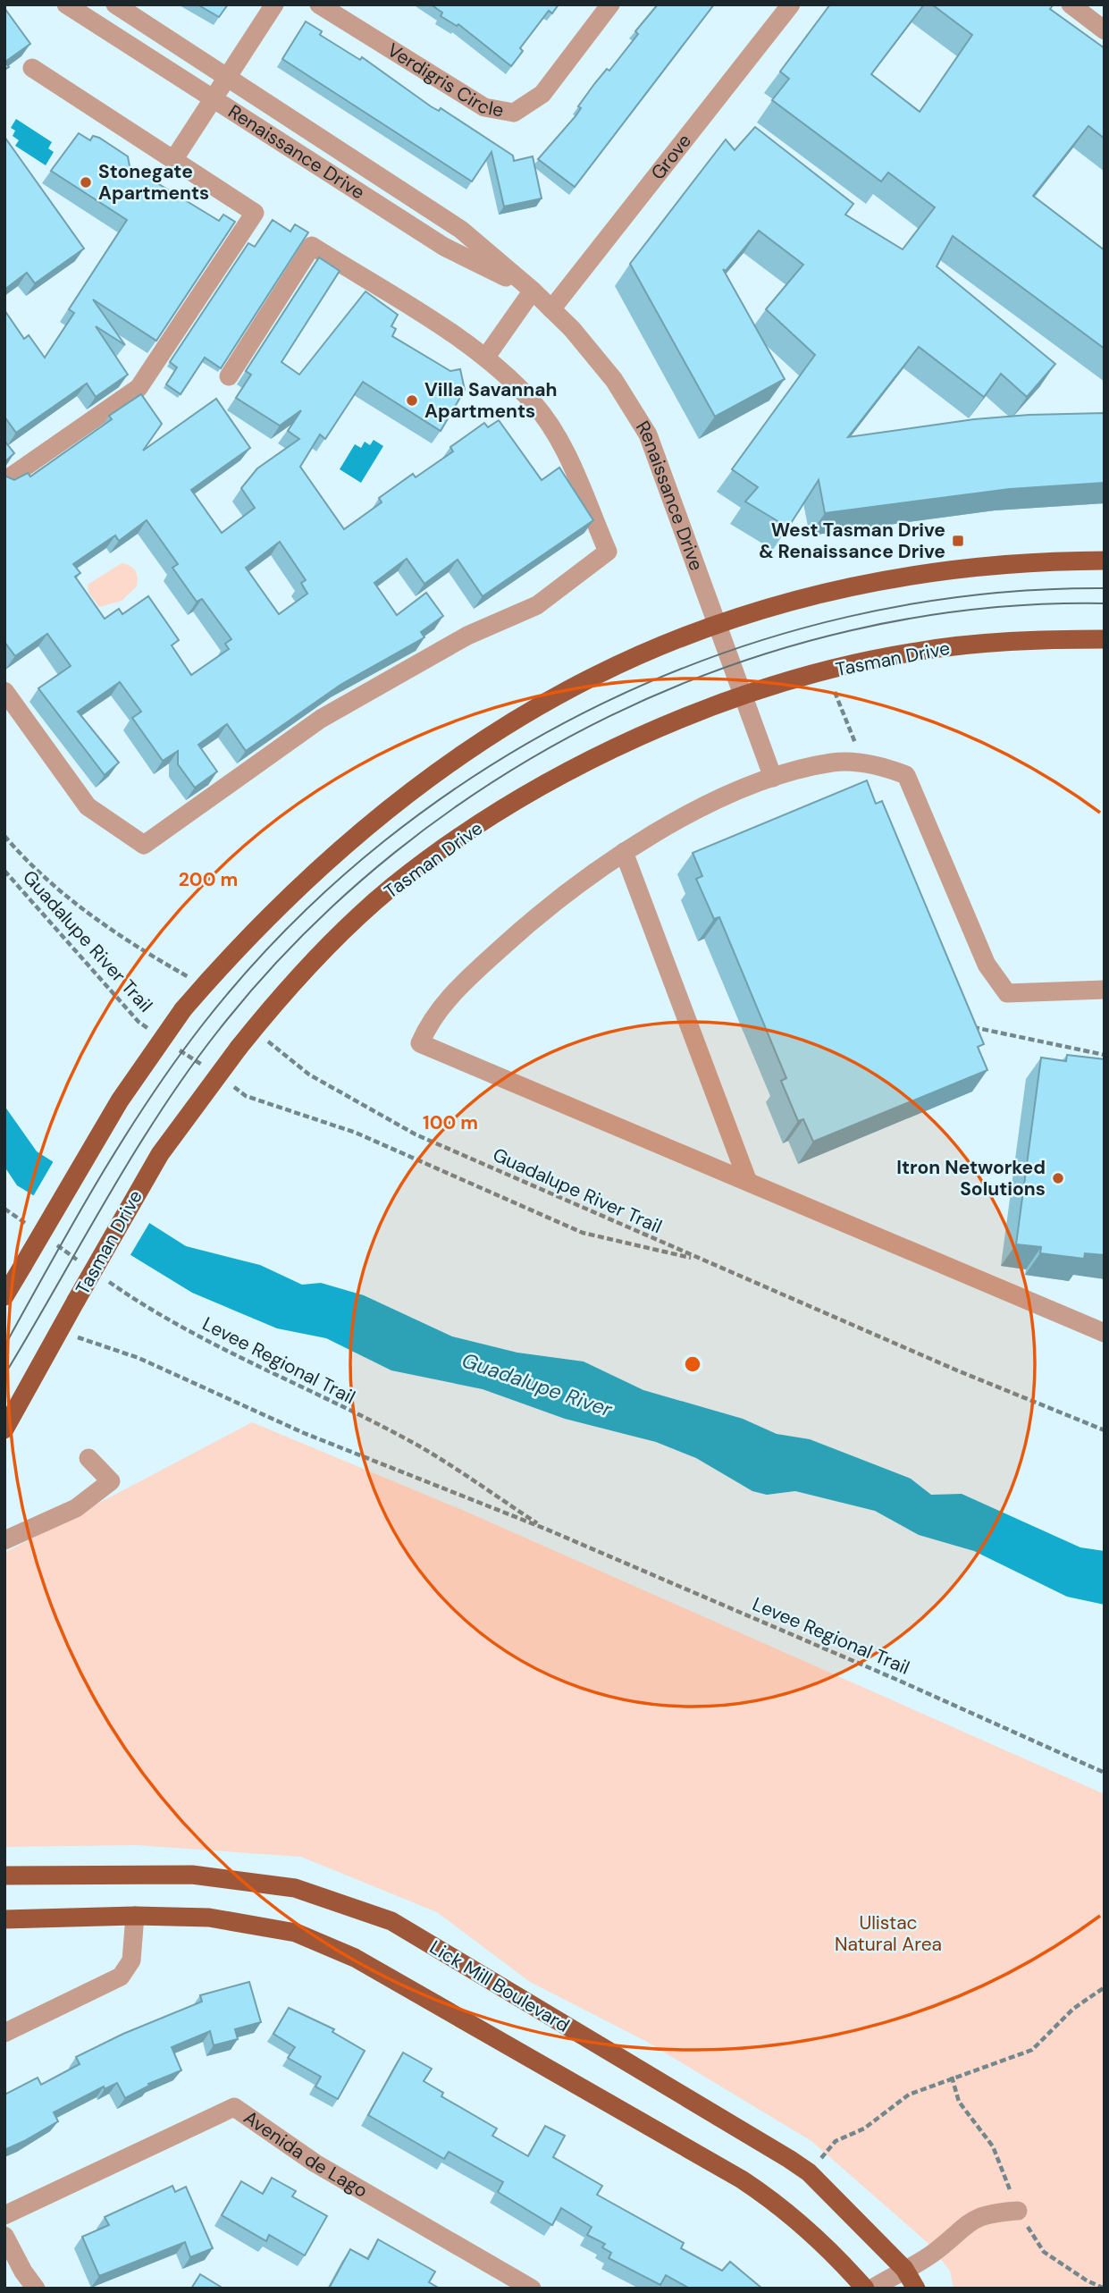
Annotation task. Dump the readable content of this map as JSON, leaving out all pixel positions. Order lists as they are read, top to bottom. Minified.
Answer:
{"streets":{"main road":["Tasman Drive","Lick Mill Boulevard"],"street":["Verdigris Circle","Renaissance Drive","Grove","Avenida de Lago"],"path":["Guadalupe River Trail","Levee Regional Trail"]},"crossings":[["Renaissance Drive","Grove"],["Renaissance Drive","Tasman Drive"],["Tasman Drive","Guadalupe River Trail"],["Tasman Drive","Levee Regional Trail"]],"water":["Guadalupe River"],"parks":["Ulistac Natural Area"],"places":{"other":["Stonegate Apartments","Villa Savannah Apartments","Itron Networked Solutions"],"transit":["West Tasman Drive & Renaissance Drive"]},"rings":["200 m","100 m"]}
